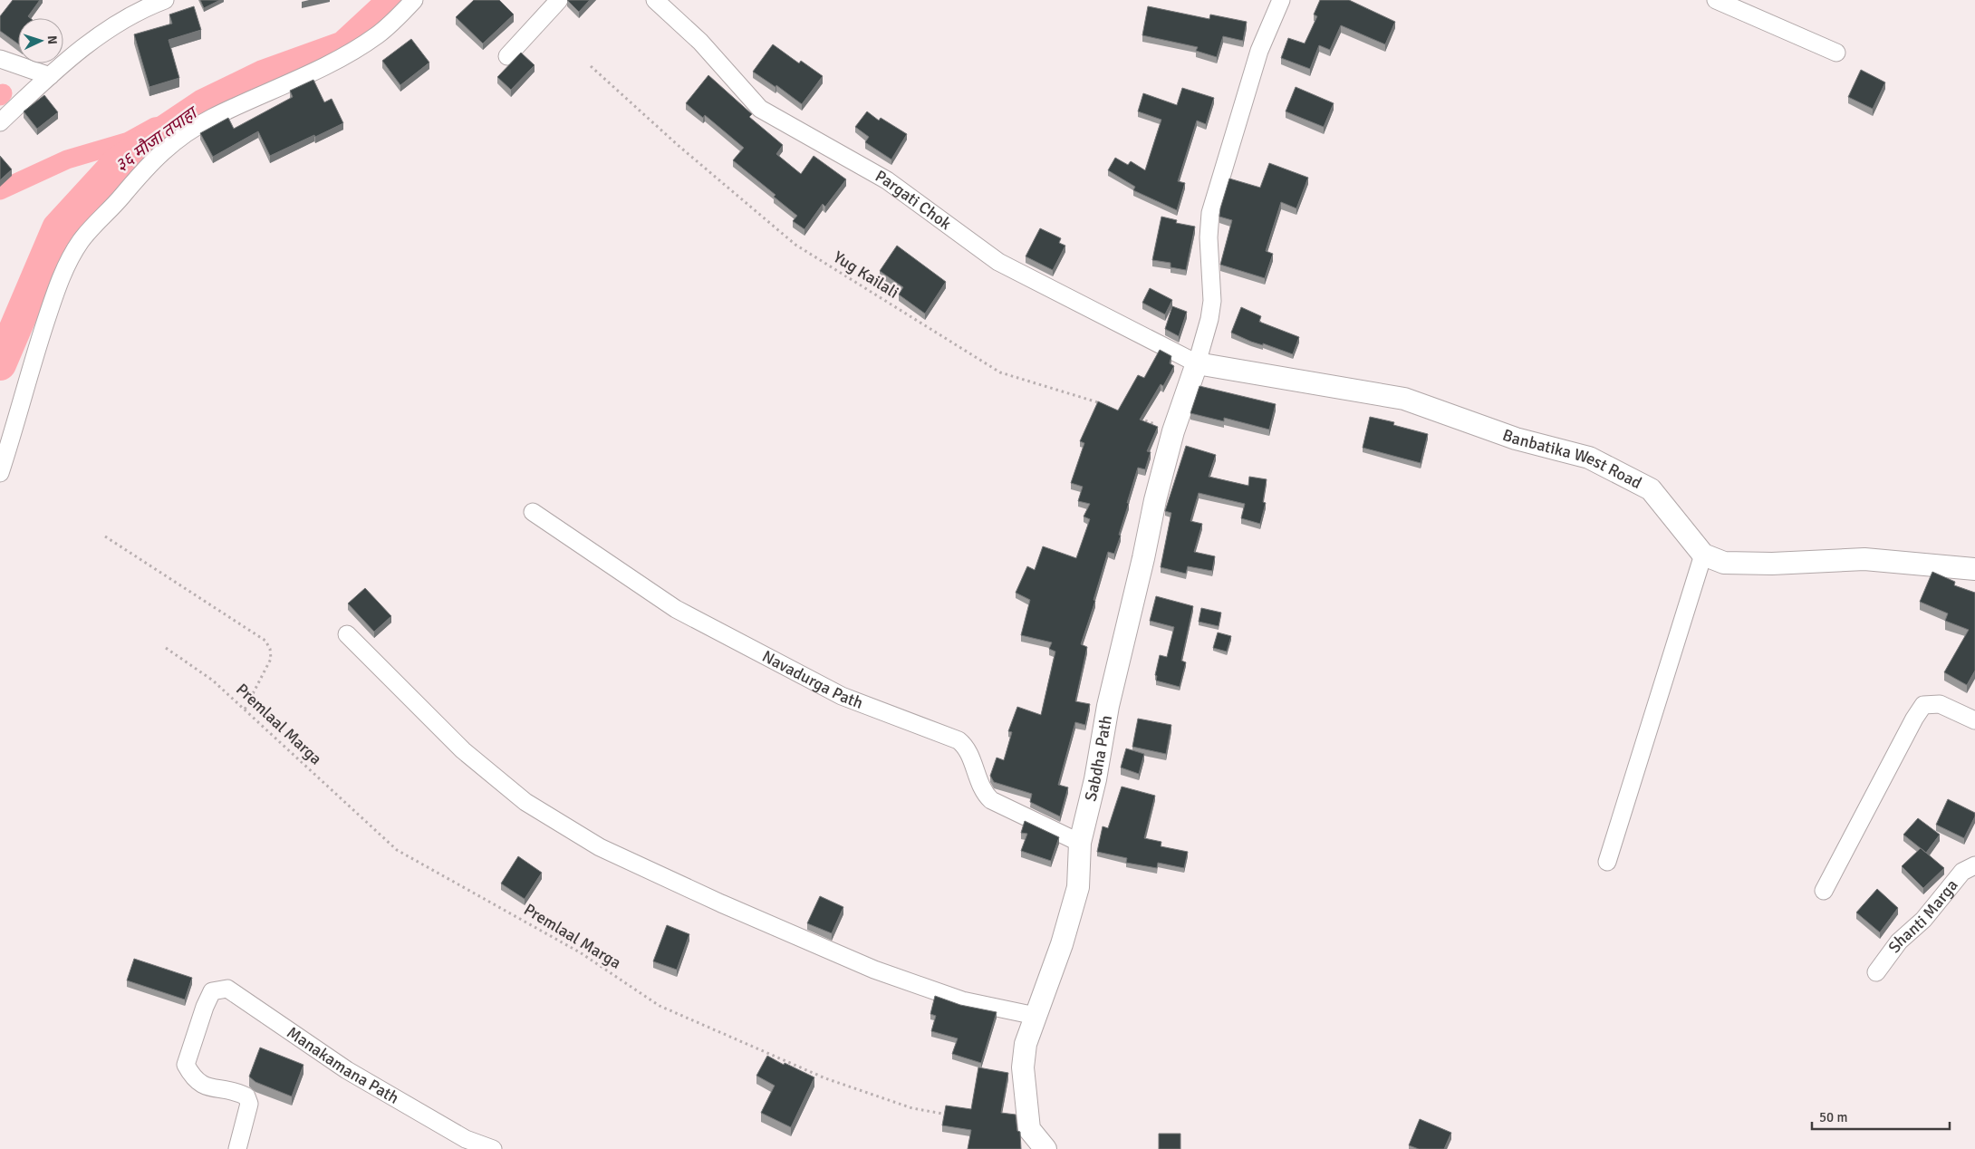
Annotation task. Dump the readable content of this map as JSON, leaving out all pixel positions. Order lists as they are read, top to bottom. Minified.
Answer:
{"streets":{"street":["Pargati Chok","Banbatika West Road","Navadurga Path","Sabdha Path","Shanti Marga","Manakamana Path"],"path":["Yug Kailali","Premlaal Marga"]},"crossings":[["Pargati Chok","Banbatika West Road"],["Pargati Chok","Sabdha Path"],["Banbatika West Road","Sabdha Path"],["Navadurga Path","Sabdha Path"]],"water":["३६ मौजा तपाहा"],"scale_bar":"50 m","north":"right"}
